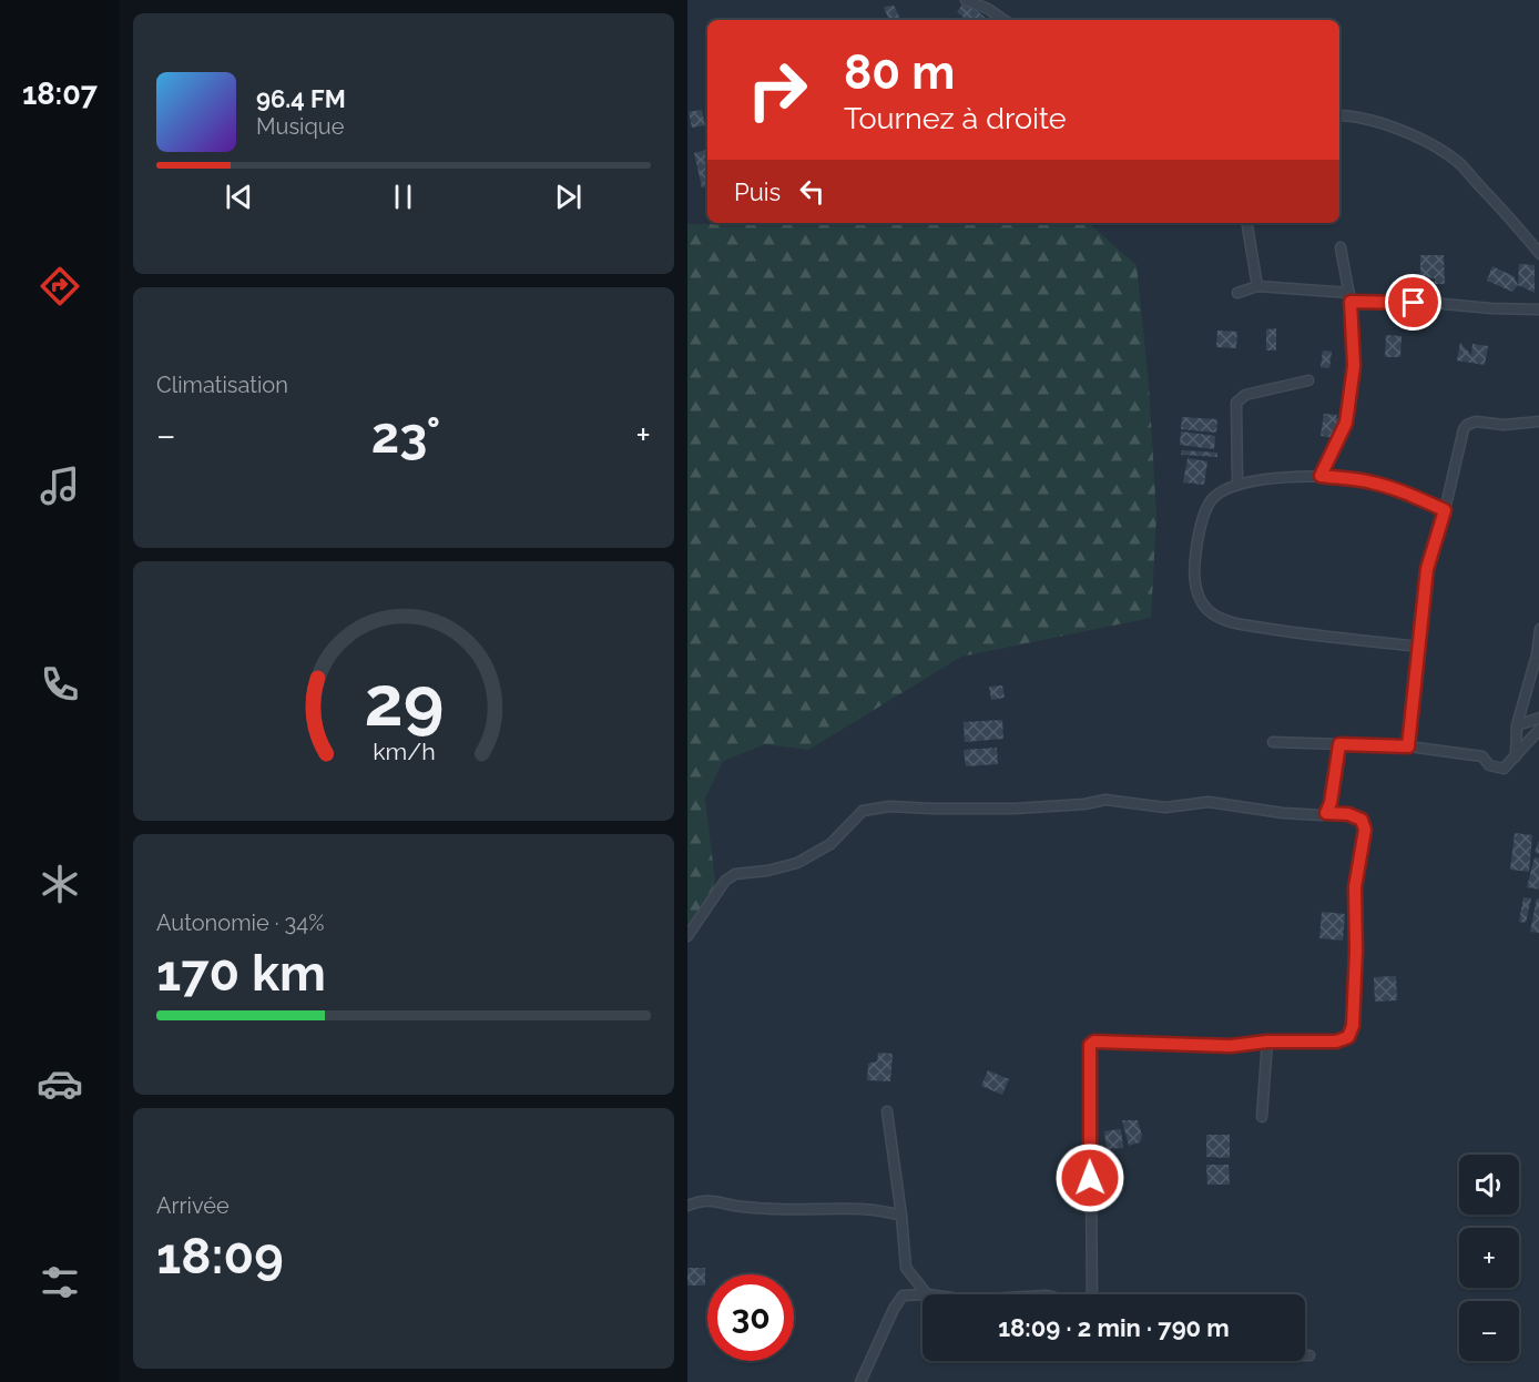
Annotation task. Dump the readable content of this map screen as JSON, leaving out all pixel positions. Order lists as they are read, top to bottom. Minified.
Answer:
{"page":{"tabs":"18:07","turn":["80 m","Tournez à droite"],"song":["96.4 FM","Musique"],"then":"Puis","tile":["Climatisation",["Autonomie · 34%","170 km"],["Arrivée","18:09"]],"heat":["−","23°","+"],"map_buttons":["+","−"],"limit":"30","trip":"18:09 · 2 min · 790 m","gauge":["29","km/h"]}}
